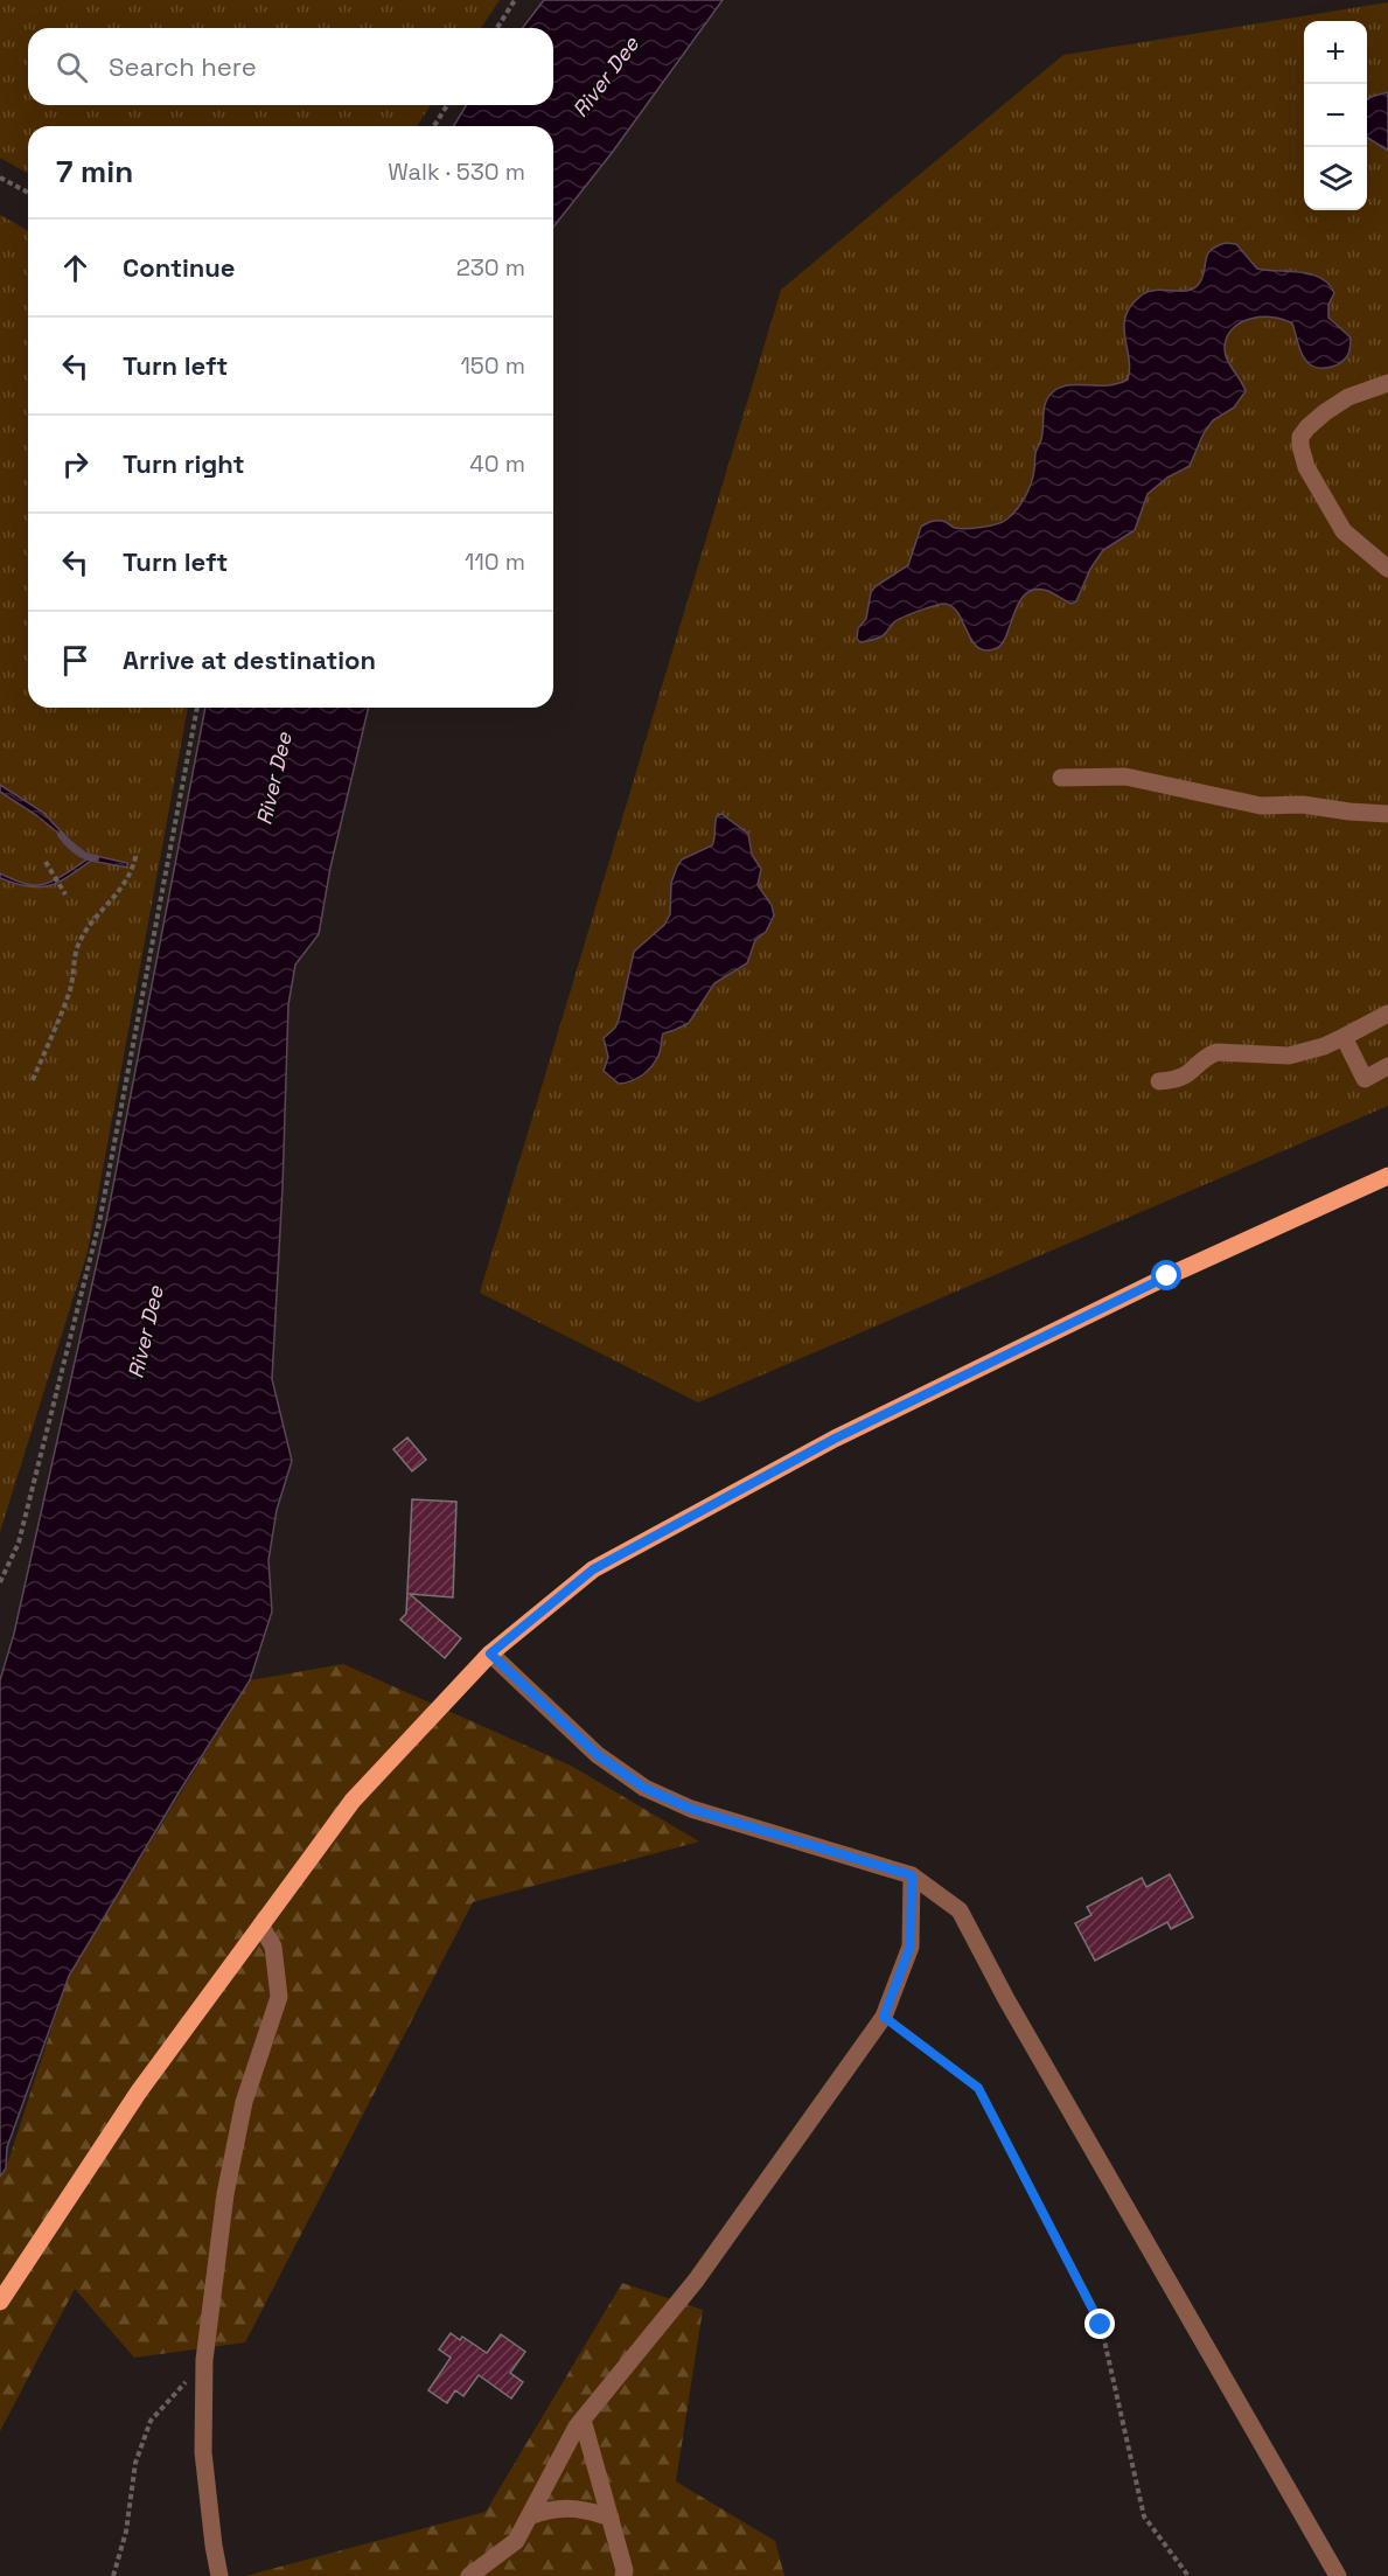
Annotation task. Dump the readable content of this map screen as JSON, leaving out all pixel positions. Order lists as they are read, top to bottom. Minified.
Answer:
{"water":["River Dee"],"page":{"map_buttons":["+","−"],"search":"Search here","heading":["7 min","Walk · 530 m"],"list":[["Continue","230 m"],["Turn left","150 m"],["Turn right","40 m"],["Turn left","110 m"],"Arrive at destination"]}}
